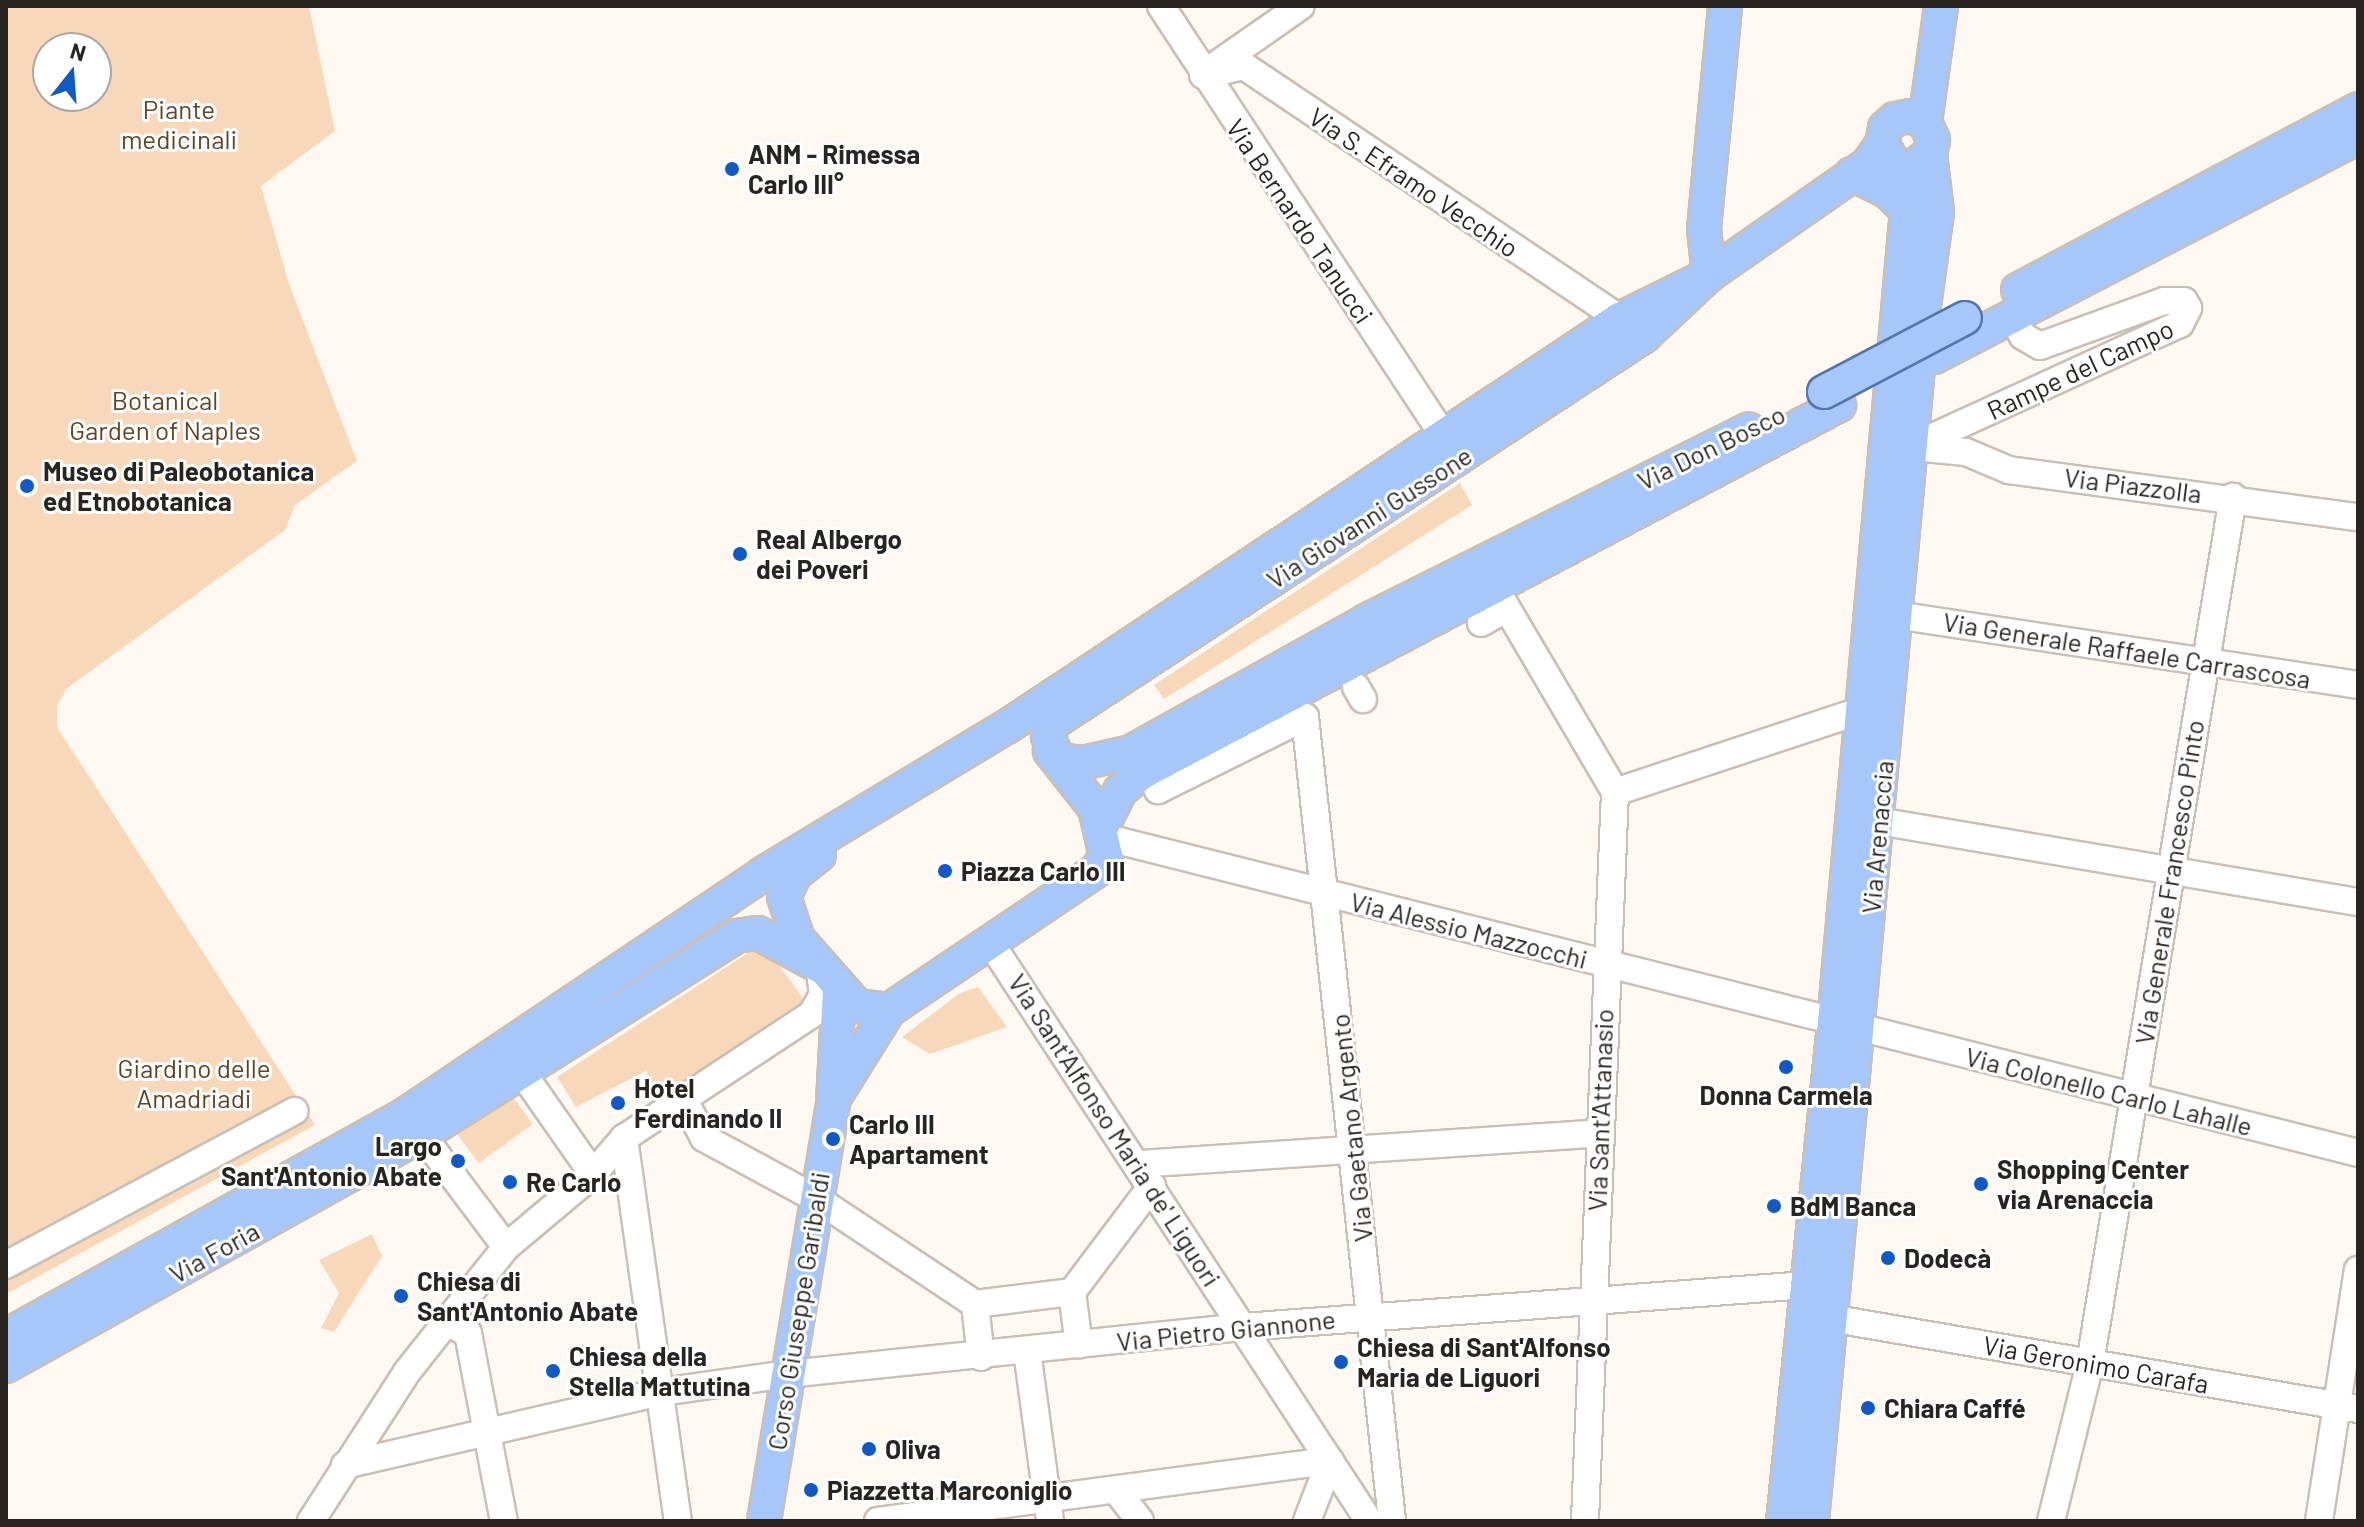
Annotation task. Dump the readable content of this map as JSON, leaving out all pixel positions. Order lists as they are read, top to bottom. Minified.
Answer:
{"streets":{"main road":["Via Don Bosco","Via Giovanni Gussone","Via Arenaccia","Via Foria","Corso Giuseppe Garibaldi"],"street":["Via S. Eframo Vecchio","Via Bernardo Tanucci","Rampe del Campo","Via Piazzolla","Via Generale Raffaele Carrascosa","Via Generale Francesco Pinto","Via Alessio Mazzocchi","Via Colonello Carlo Lahalle","Via Sant'Attanasio","Via Gaetano Argento","Via Sant'Alfonso Maria de' Liguori","Via Pietro Giannone","Via Geronimo Carafa"]},"crossings":[["Via S. Eframo Vecchio","Via Bernardo Tanucci"],["Via S. Eframo Vecchio","Via Giovanni Gussone"],["Via Bernardo Tanucci","Via Giovanni Gussone"],["Rampe del Campo","Via Don Bosco"],["Rampe del Campo","Via Piazzolla"],["Rampe del Campo","Via Arenaccia"],["Via Don Bosco","Via Giovanni Gussone"],["Via Don Bosco","Via Alessio Mazzocchi"],["Via Don Bosco","Via Gaetano Argento"],["Via Piazzolla","Via Arenaccia"],["Via Piazzolla","Via Generale Francesco Pinto"],["Via Giovanni Gussone","Via Arenaccia"],["Via Generale Raffaele Carrascosa","Via Arenaccia"],["Via Generale Raffaele Carrascosa","Via Generale Francesco Pinto"],["Via Arenaccia","Via Alessio Mazzocchi"],["Via Arenaccia","Via Colonello Carlo Lahalle"],["Via Arenaccia","Via Pietro Giannone"],["Via Arenaccia","Via Geronimo Carafa"],["Via Generale Francesco Pinto","Via Colonello Carlo Lahalle"],["Via Generale Francesco Pinto","Via Geronimo Carafa"],["Via Alessio Mazzocchi","Via Colonello Carlo Lahalle"],["Via Alessio Mazzocchi","Via Sant'Attanasio"],["Via Alessio Mazzocchi","Via Gaetano Argento"],["Via Sant'Attanasio","Via Pietro Giannone"],["Via Gaetano Argento","Via Pietro Giannone"],["Via Sant'Alfonso Maria de' Liguori","Via Pietro Giannone"],["Corso Giuseppe Garibaldi","Via Pietro Giannone"]],"parks":["Piante medicinali","Botanical Garden of Naples","Giardino delle Amadriadi"],"places":["ANM - Rimessa Carlo III°","Museo di Paleobotanica ed Etnobotanica","Real Albergo dei Poveri","Piazza Carlo III","Donna Carmela","Hotel Ferdinando II","Carlo III Apartament","Largo Sant'Antonio Abate","Re Carlo","Shopping Center via Arenaccia","BdM Banca","Dodecà","Chiesa di Sant'Antonio Abate","Chiesa di Sant'Alfonso Maria de Liguori","Chiesa della Stella Mattutina","Chiara Caffé","Oliva","Piazzetta Marconiglio"],"north":"top"}
